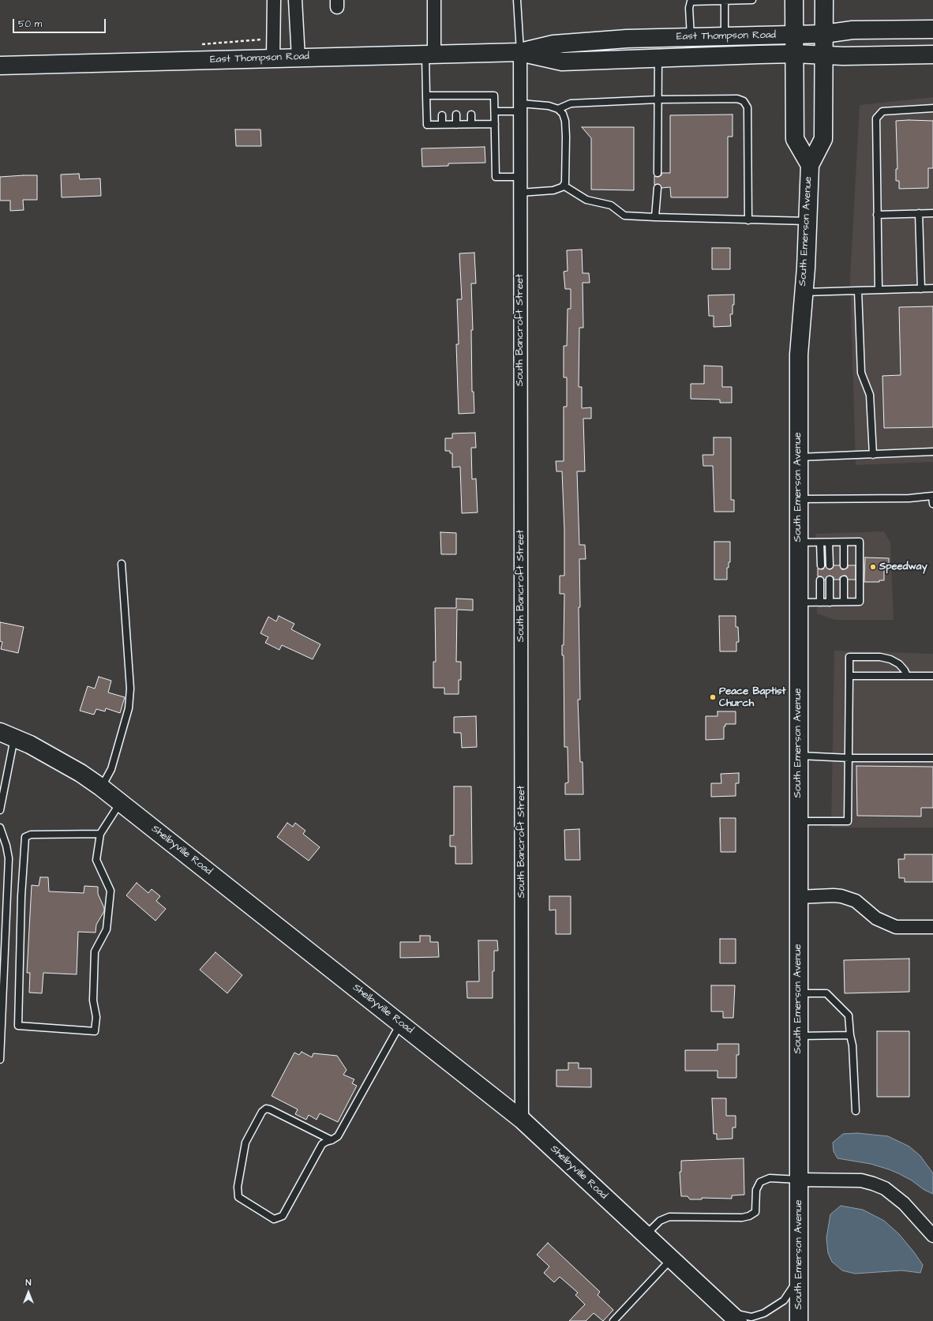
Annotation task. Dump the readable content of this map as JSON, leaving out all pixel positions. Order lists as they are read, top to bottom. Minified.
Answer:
{"streets":{"main road":["East Thompson Road","South Emerson Avenue","Shelbyville Road"],"street":["South Bancroft Street"]},"crossings":[["East Thompson Road","South Emerson Avenue"],["East Thompson Road","South Bancroft Street"],["South Bancroft Street","Shelbyville Road"]],"places":["Speedway","Peace Baptist Church"],"scale_bar":"50 m","north":"top"}
